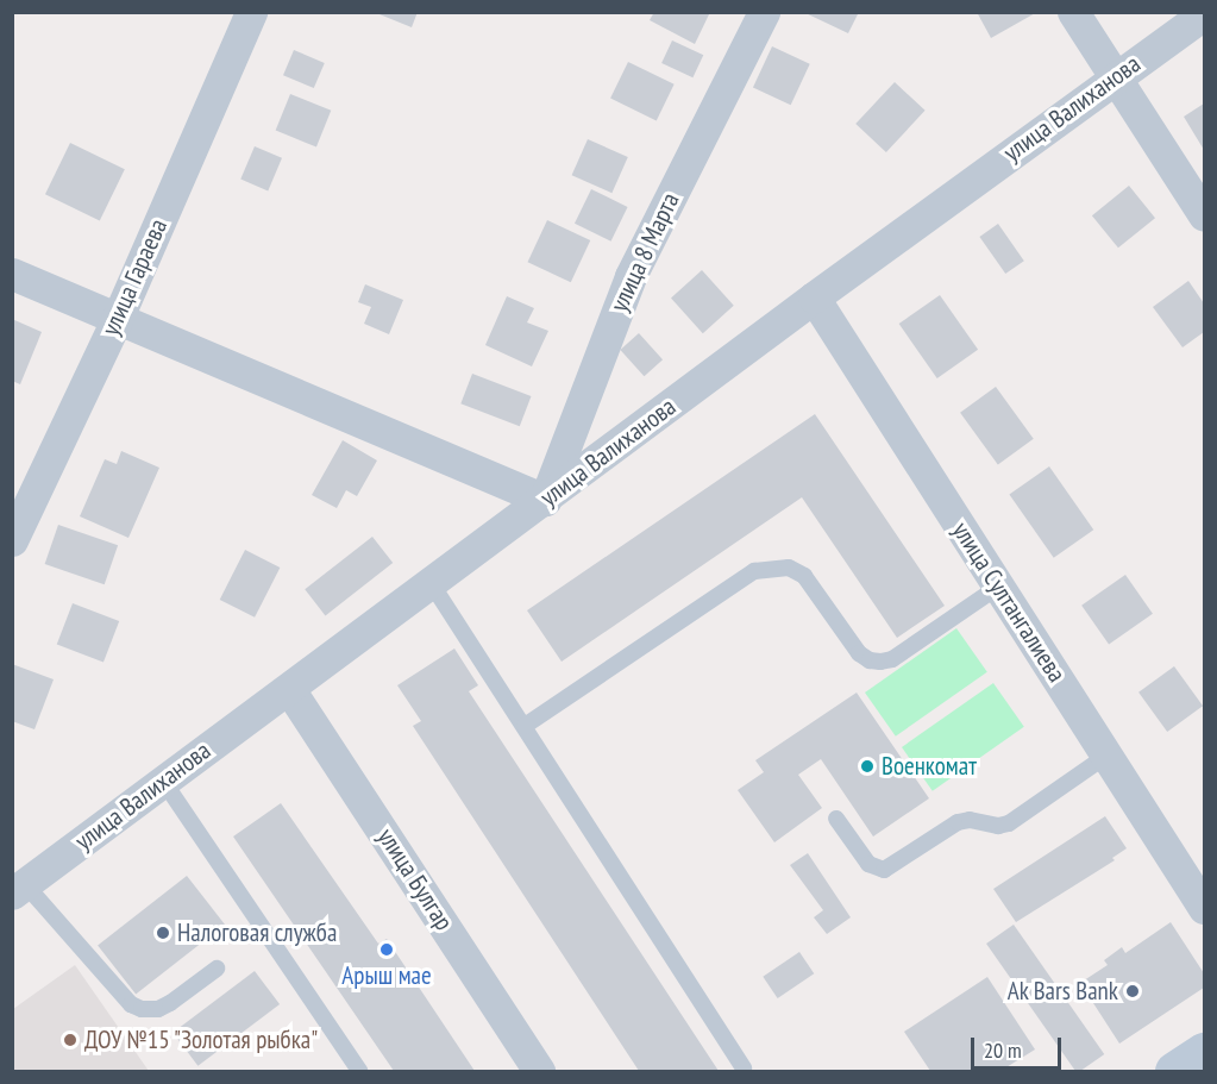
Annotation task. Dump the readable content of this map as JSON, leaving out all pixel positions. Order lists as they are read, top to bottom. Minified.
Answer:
{"streets":{"street":["улица Валиханова","улица 8 Марта","улица Гараева","улица Султангалиева","улица Булгар"]},"crossings":[["улица Валиханова","улица 8 Марта"],["улица Валиханова","улица Султангалиева"],["улица Валиханова","улица Булгар"]],"places":["Военкомат","Налоговая служба","Арыш мае","Ak Bars Bank","ДОУ №15 \"Золотая рыбка\""],"scale_bar":"20 m"}
